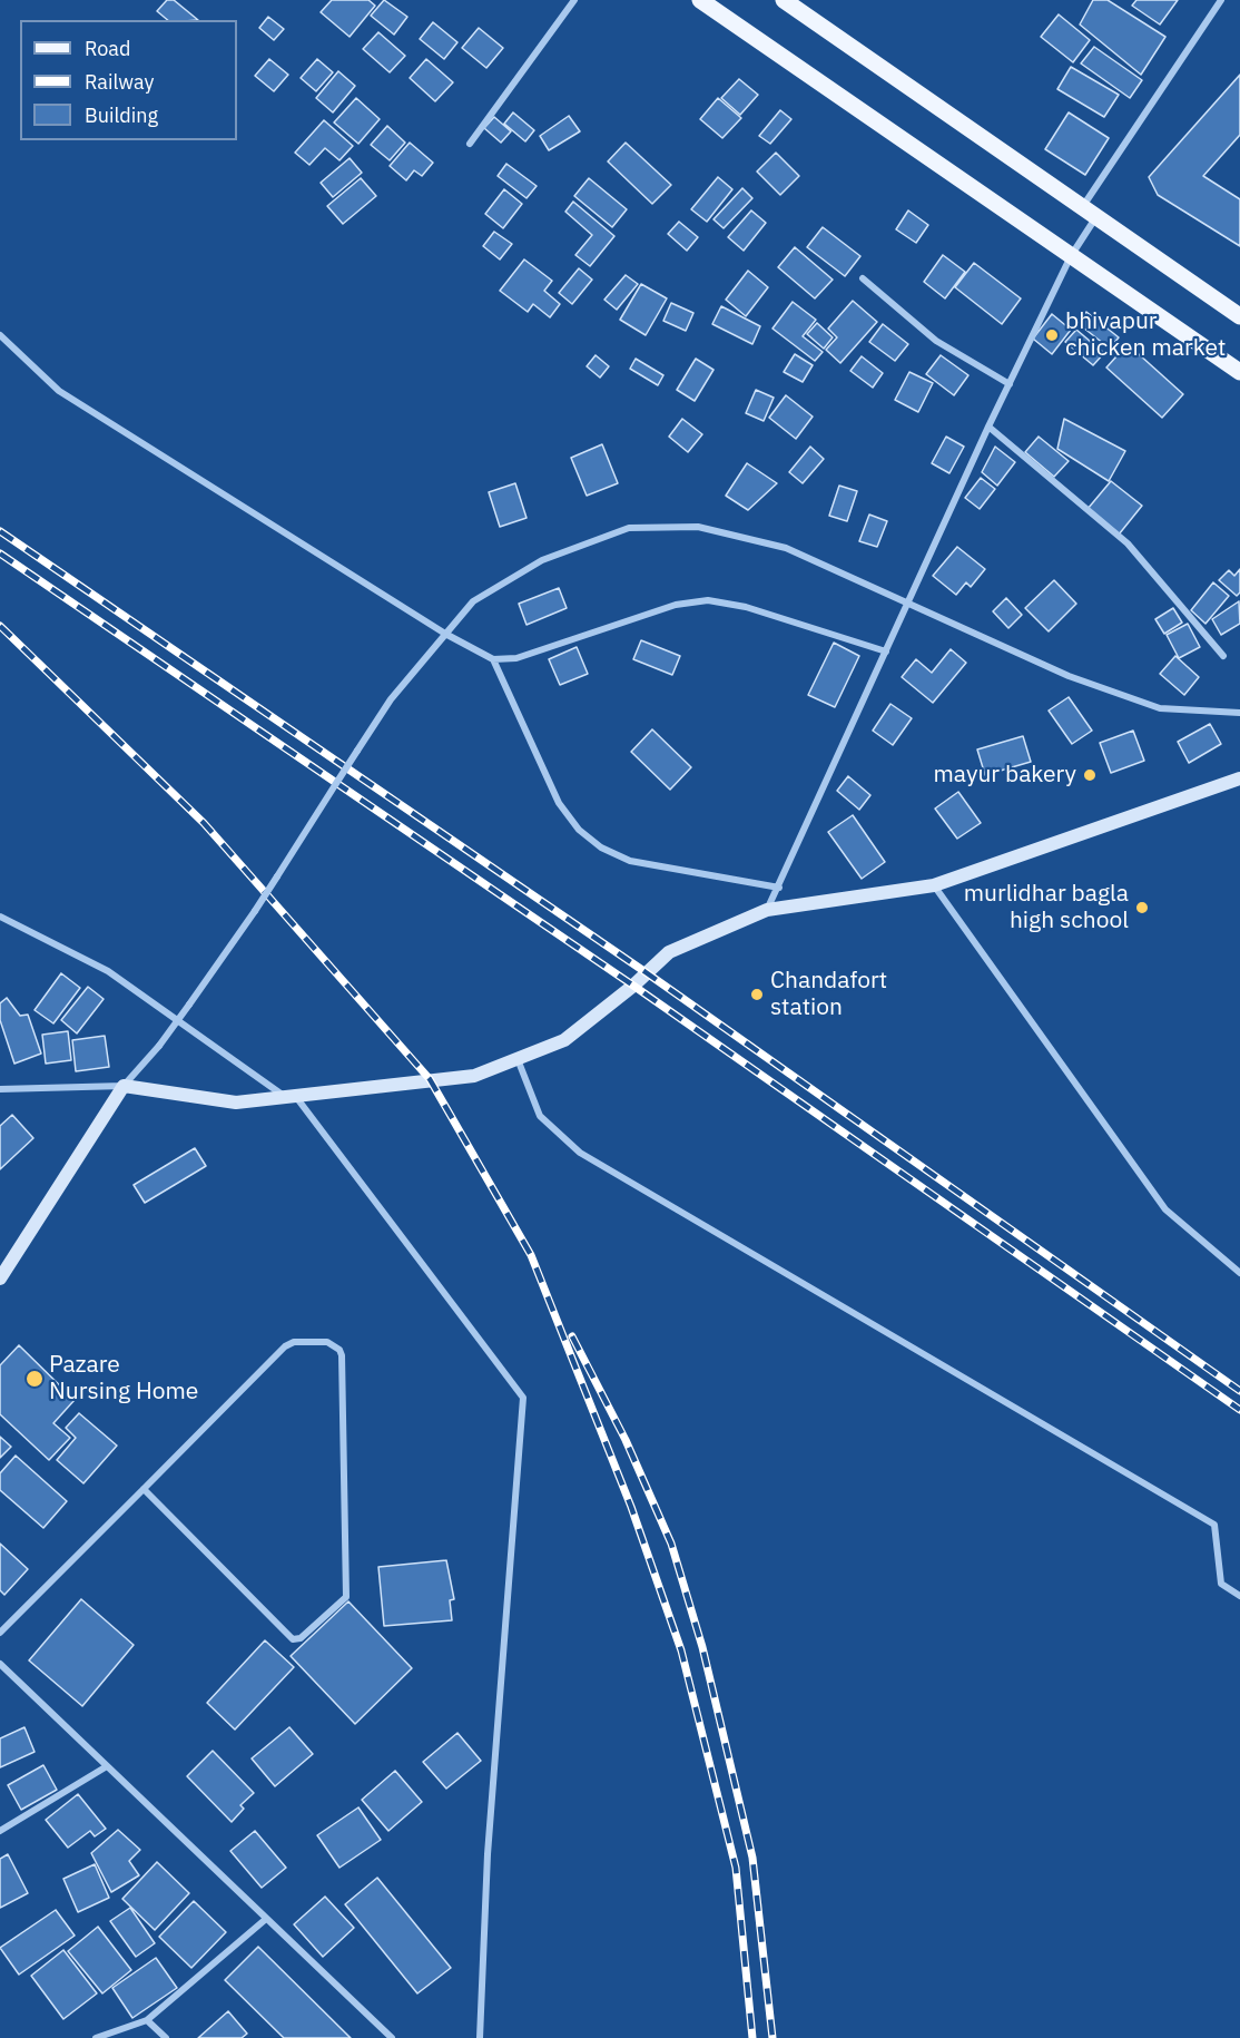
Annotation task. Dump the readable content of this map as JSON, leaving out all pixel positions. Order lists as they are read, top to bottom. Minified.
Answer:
{"places":["bhivapur chicken market","mayur bakery","murlidhar bagla high school","Chandafort station","Pazare Nursing Home"],"legend":["Road","Railway","Building"]}
